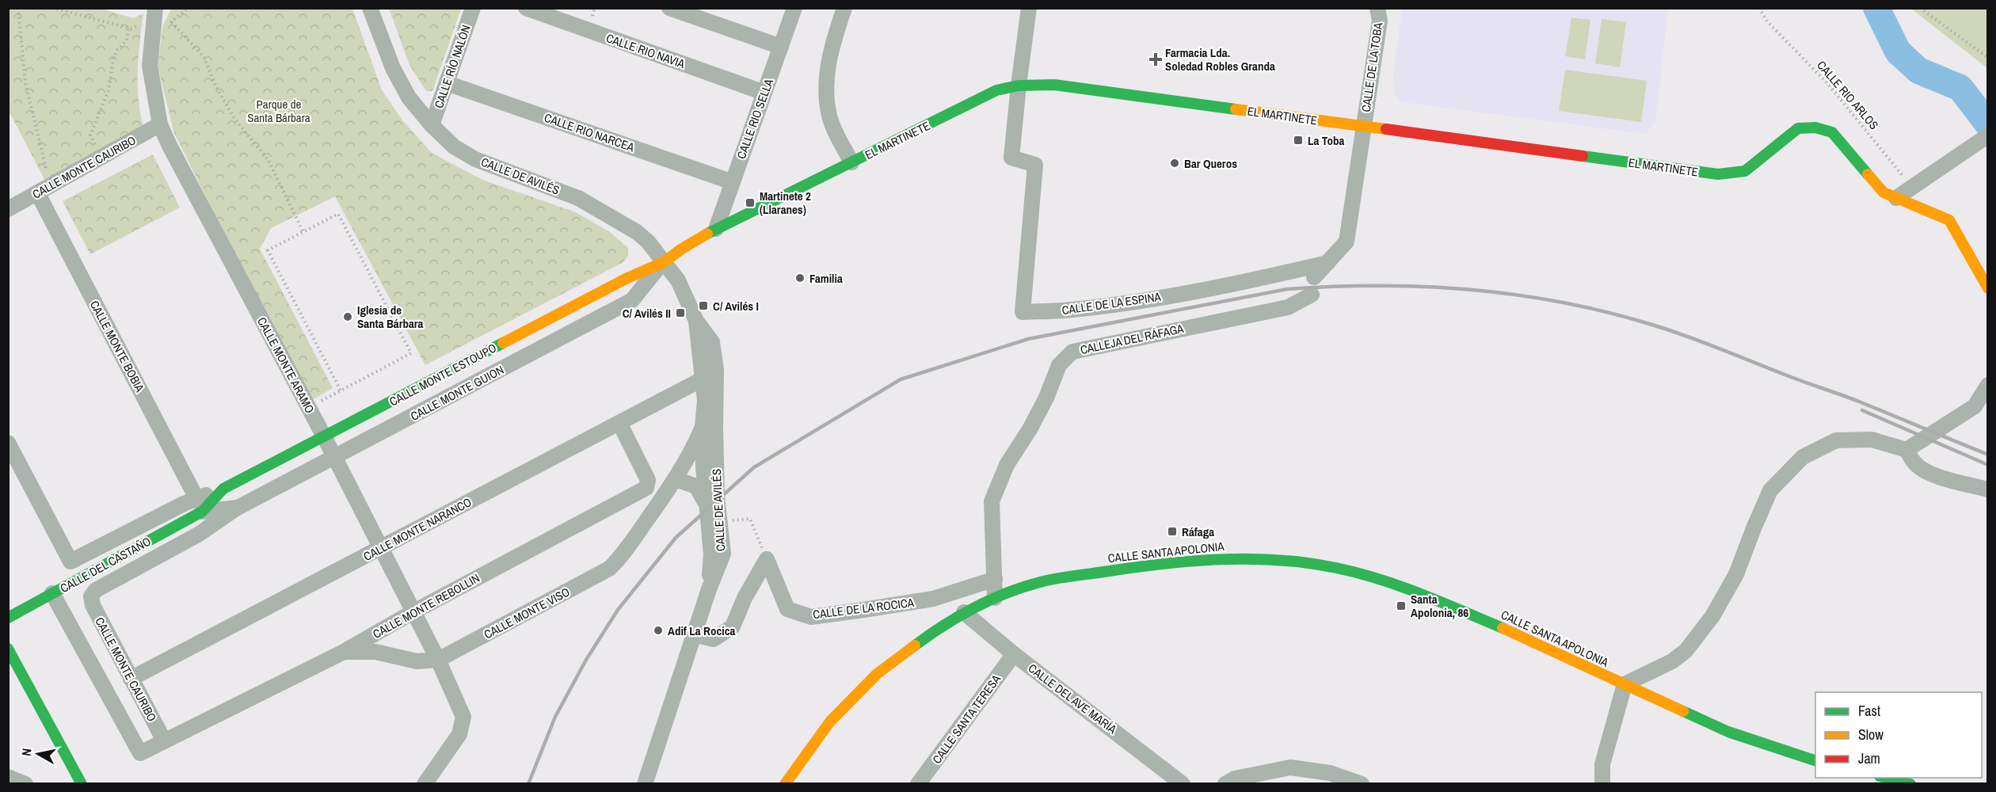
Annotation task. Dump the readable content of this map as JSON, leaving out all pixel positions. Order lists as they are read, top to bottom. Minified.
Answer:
{"streets":{"main road":["EL MARTINETE","CALLE MONTE ESTOUPO","CALLE SANTA APOLONIA","CALLE DEL CASTAÑO"],"street":["CALLE RIO NAVIA","CALLE RÍO NALÓN","CALLE DE LA TOBA","CALLE RIO SELLA","CALLE RIO NARCEA","CALLE MONTE CAURIBO","CALLE DE AVILÉS","CALLE DE LA ESPINA","CALLEJA DEL RÁFAGA","CALLE MONTE BOBIA","CALLE MONTE ARAMO","CALLE MONTE GUION","CALLE MONTE NARANCO","CALLE MONTE REBOLLIN","CALLE DE LA ROCICA","CALLE MONTE VISO","CALLE DEL AVE MARÍA","CALLE SANTA TERESA"],"path":["CALLE RIO ARLOS"]},"crossings":[["CALLE RIO NAVIA","CALLE RIO SELLA"],["CALLE RÍO NALÓN","CALLE RIO NARCEA"],["CALLE RÍO NALÓN","CALLE DE AVILÉS"],["CALLE DE LA TOBA","EL MARTINETE"],["CALLE RIO ARLOS","EL MARTINETE"],["EL MARTINETE","CALLE RIO SELLA"],["EL MARTINETE","CALLE DE AVILÉS"],["EL MARTINETE","CALLE DE LA ESPINA"],["EL MARTINETE","CALLE MONTE ESTOUPO"],["EL MARTINETE","CALLE MONTE GUION"],["CALLE RIO SELLA","CALLE RIO NARCEA"],["CALLE MONTE CAURIBO","CALLE MONTE BOBIA"],["CALLE MONTE CAURIBO","CALLE MONTE ARAMO"],["CALLE MONTE CAURIBO","CALLE MONTE GUION"],["CALLE MONTE CAURIBO","CALLE MONTE NARANCO"],["CALLE MONTE CAURIBO","CALLE MONTE REBOLLIN"],["CALLE DE AVILÉS","CALLE MONTE ESTOUPO"],["CALLE DE AVILÉS","CALLE MONTE GUION"],["CALLE DE AVILÉS","CALLE MONTE NARANCO"],["CALLE DE AVILÉS","CALLE MONTE VISO"],["CALLEJA DEL RÁFAGA","CALLE SANTA APOLONIA"],["CALLEJA DEL RÁFAGA","CALLE DE LA ROCICA"],["CALLE MONTE BOBIA","CALLE MONTE ESTOUPO"],["CALLE MONTE BOBIA","CALLE MONTE GUION"],["CALLE MONTE BOBIA","CALLE DEL CASTAÑO"],["CALLE MONTE ARAMO","CALLE MONTE ESTOUPO"],["CALLE MONTE ARAMO","CALLE MONTE GUION"],["CALLE MONTE ARAMO","CALLE MONTE NARANCO"],["CALLE MONTE ARAMO","CALLE MONTE REBOLLIN"],["CALLE MONTE ARAMO","CALLE MONTE VISO"],["CALLE MONTE ESTOUPO","CALLE MONTE GUION"],["CALLE MONTE ESTOUPO","CALLE DEL CASTAÑO"],["CALLE MONTE GUION","CALLE DEL CASTAÑO"],["CALLE MONTE NARANCO","CALLE MONTE REBOLLIN"],["CALLE SANTA APOLONIA","CALLE DEL AVE MARÍA"],["CALLE DEL CASTAÑO","CALLE MONTE REBOLLIN"],["CALLE MONTE REBOLLIN","CALLE MONTE VISO"],["CALLE DEL AVE MARÍA","CALLE SANTA TERESA"]],"parks":["Parque de Santa Bárbara"],"places":{"health":["Farmacia Lda. Soledad Robles Granda"],"transit":["La Toba","Martinete 2 (Llaranes)","C/ Avilés I","C/ Avilés II","Ráfaga","Santa Apolonia, 86"],"other":["Bar Queros","Familia","Iglesia de Santa Bárbara","Adif La Rocica"]},"legend":["Fast","Slow","Jam"],"north":"left"}
